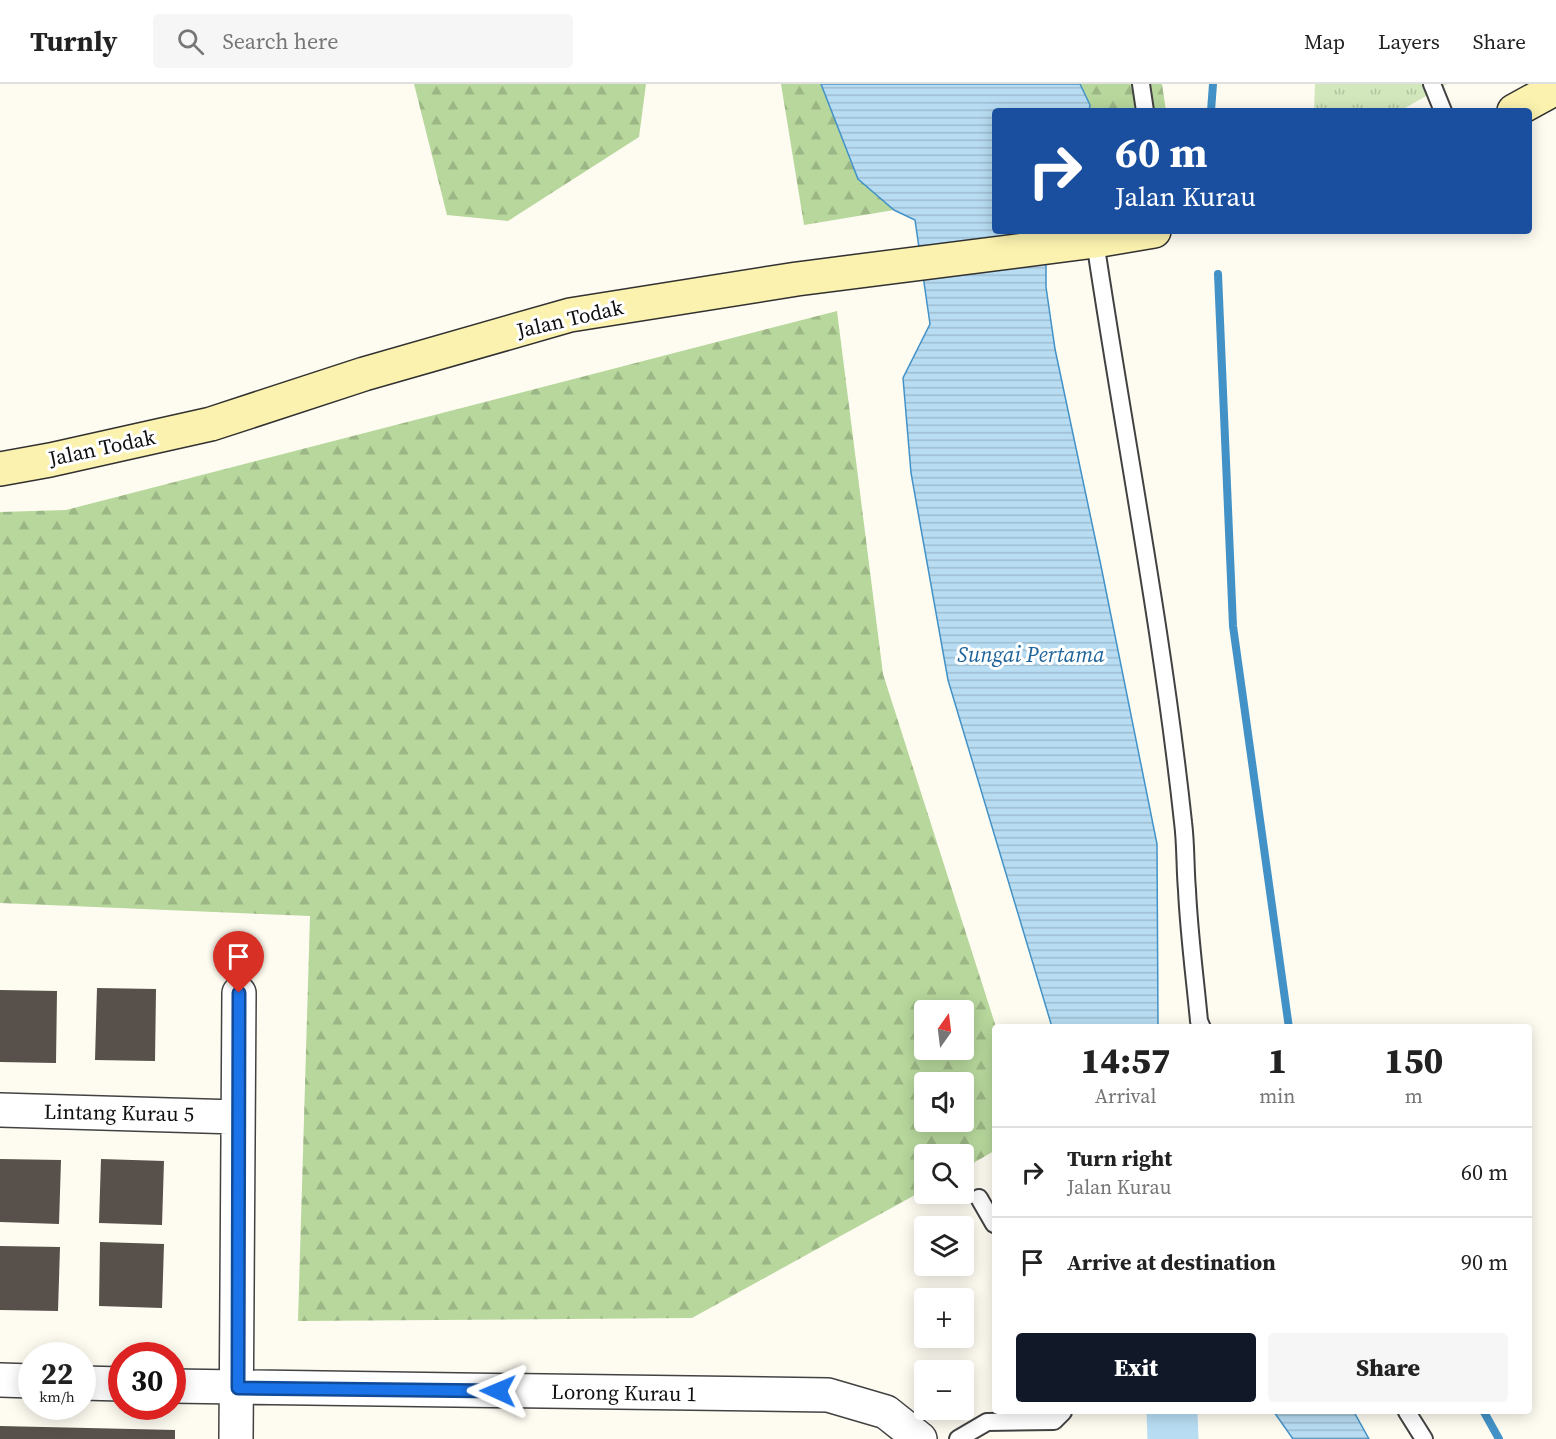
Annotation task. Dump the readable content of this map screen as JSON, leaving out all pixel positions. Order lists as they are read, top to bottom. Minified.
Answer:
{"streets":{"main road":["Jalan Todak"],"street":["Lintang Kurau 5","Lorong Kurau 1"]},"water":["Sungai Pertama"],"north":"top","page":{"header":"Turnly","search":"Search here","nav":["Map","Layers","Share"],"turn":["60 m","Jalan Kurau"],"map_buttons":["+","−"],"eta":["14:57","Arrival","1","min","150","m"],"list":[{"name":"Turn right","note":"Jalan Kurau","value":"60 m"},{"name":"Arrive at destination","value":"90 m"}],"buttons":["Exit","Share"],"speed":"22 km/h","limit":"30"}}
